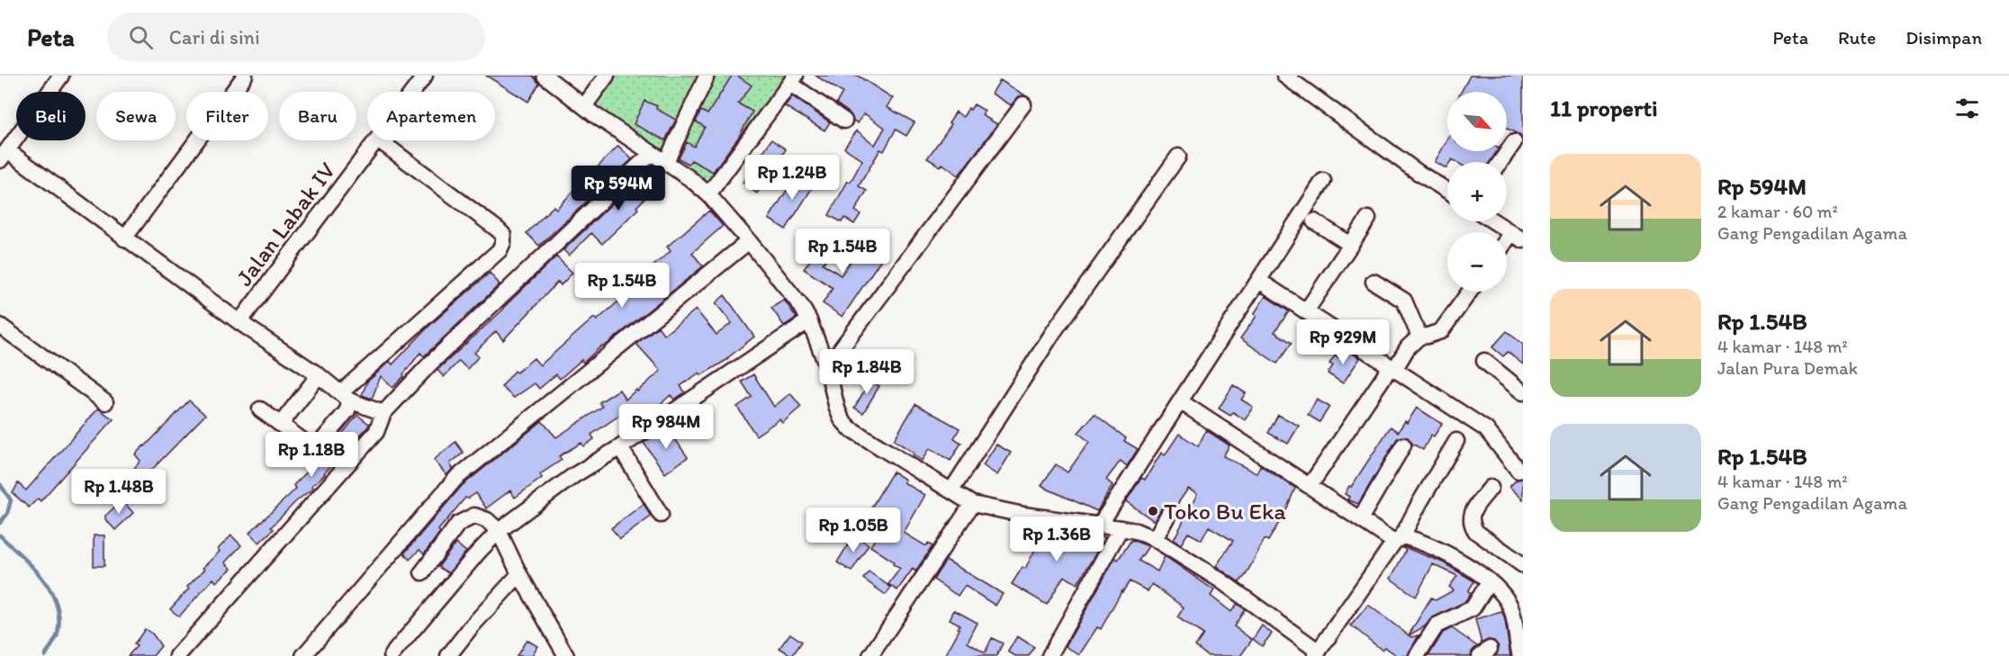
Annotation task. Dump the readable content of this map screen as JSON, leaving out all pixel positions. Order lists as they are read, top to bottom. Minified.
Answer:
{"streets":{"street":["Jalan Labak IV"]},"places":["Toko Bu Eka"],"north":"bottom right","page":{"header":"Peta","search":"Cari di sini","nav":["Peta","Rute","Disimpan"],"heading":"11 properti","map_buttons":["+","−"],"chip":["Beli","Sewa","Filter","Baru","Apartemen"],"list":[{"name":"Rp 594M","note":"2 kamar · 60 m² · Gang Pengadilan Agama"},{"name":"Rp 1.54B","note":"4 kamar · 148 m² · Jalan Pura Demak"},{"name":"Rp 1.54B","note":"4 kamar · 148 m² · Gang Pengadilan Agama"}],"price":["Rp 1.24B","Rp 594M","Rp 1.54B","Rp 1.54B","Rp 929M","Rp 1.84B","Rp 984M","Rp 1.18B","Rp 1.48B","Rp 1.05B","Rp 1.36B"]}}
